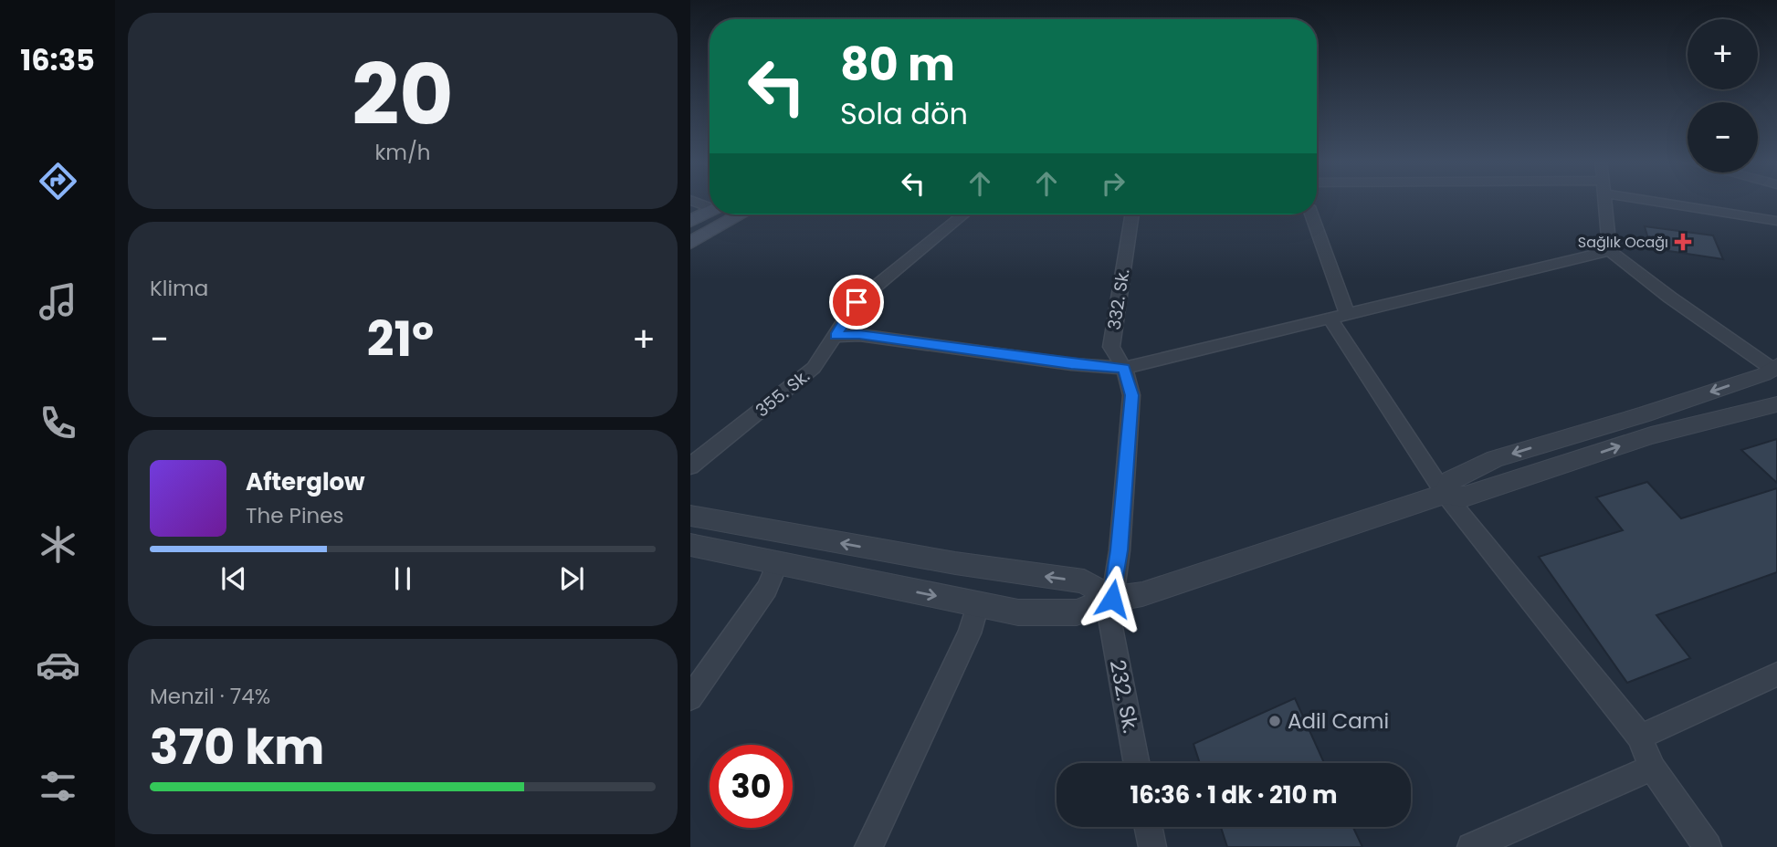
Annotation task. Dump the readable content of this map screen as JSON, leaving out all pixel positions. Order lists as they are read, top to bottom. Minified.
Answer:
{"streets":{"street":["332. Sk.","355. Sk.","232. Sk."]},"crossings":[["332. Sk.","232. Sk."]],"places":{"health":["Sağlık Ocağı"],"other":["Adil Cami"]},"page":{"tabs":"16:35","tile":[["20","km/h"],"Klima",["Menzil · 74%","370 km"]],"map_buttons":["+","−"],"turn":["80 m","Sola dön"],"heat":["−","21°","+"],"song":["Afterglow","The Pines"],"limit":"30","trip":"16:36 · 1 dk · 210 m"}}
